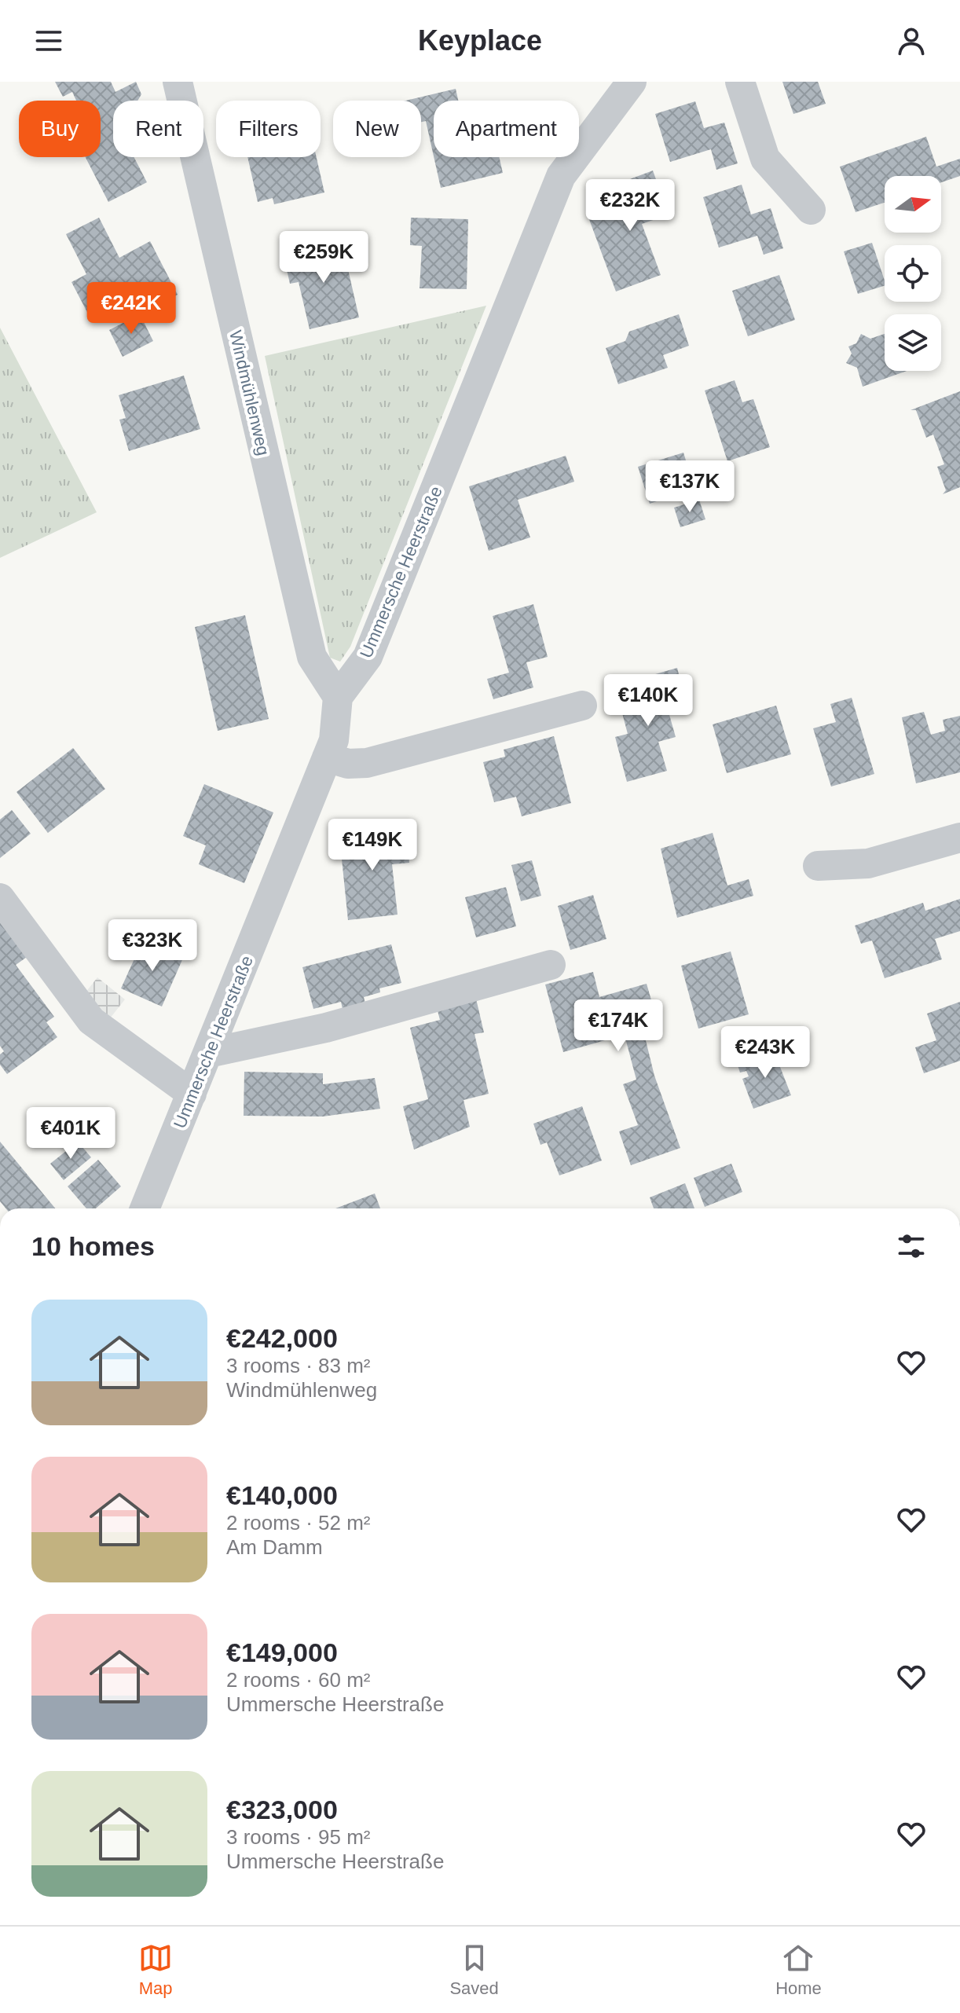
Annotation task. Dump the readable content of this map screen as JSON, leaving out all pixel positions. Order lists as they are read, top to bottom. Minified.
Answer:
{"streets":{"street":["Windmühlenweg","Ummersche Heerstraße"]},"crossings":[["Windmühlenweg","Ummersche Heerstraße"]],"north":"right","page":{"header":"Keyplace","chip":["Buy","Rent","Filters","New","Apartment"],"price":["€232K","€259K","€242K","€137K","€140K","€149K","€323K","€174K","€243K","€401K"],"heading":"10 homes","list":[{"name":"€242,000","note":"3 rooms · 83 m² · Windmühlenweg"},{"name":"€140,000","note":"2 rooms · 52 m² · Am Damm"},{"name":"€149,000","note":"2 rooms · 60 m² · Ummersche Heerstraße"},{"name":"€323,000","note":"3 rooms · 95 m² · Ummersche Heerstraße"}],"tabs":["Map","Saved","Home"]}}
